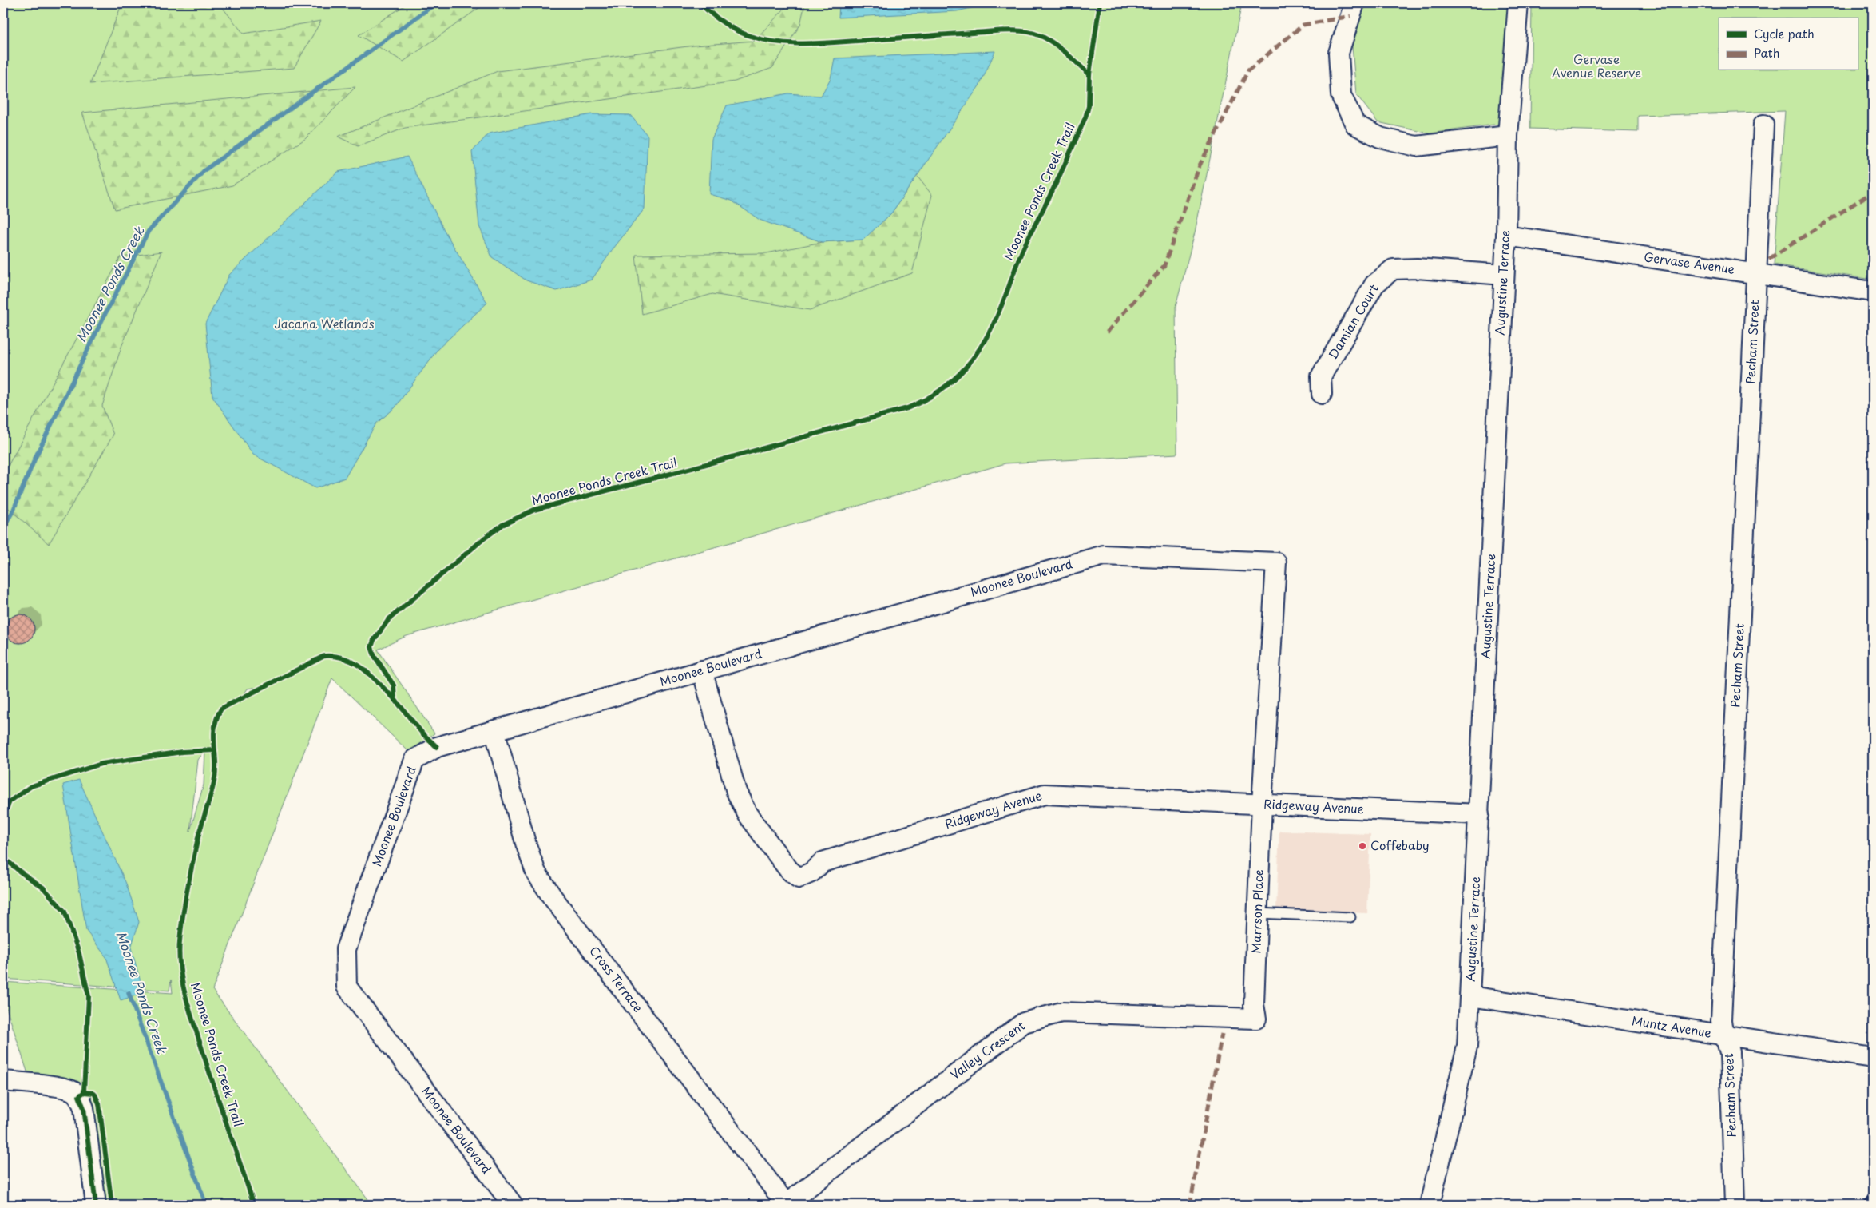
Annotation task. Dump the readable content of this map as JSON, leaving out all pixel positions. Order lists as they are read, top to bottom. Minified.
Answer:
{"streets":{"street":["Gervase Avenue","Augustine Terrace","Damian Court","Pecham Street","Moonee Boulevard","Ridgeway Avenue","Marrson Place","Cross Terrace","Muntz Avenue","Valley Crescent"],"cycle path":["Moonee Ponds Creek Trail"]},"crossings":[["Gervase Avenue","Augustine Terrace"],["Gervase Avenue","Pecham Street"],["Augustine Terrace","Damian Court"],["Augustine Terrace","Ridgeway Avenue"],["Augustine Terrace","Muntz Avenue"],["Pecham Street","Muntz Avenue"],["Moonee Boulevard","Ridgeway Avenue"],["Moonee Boulevard","Marrson Place"],["Moonee Boulevard","Cross Terrace"],["Ridgeway Avenue","Marrson Place"],["Marrson Place","Valley Crescent"],["Cross Terrace","Valley Crescent"]],"water":["Moonee Ponds Creek"],"parks":["Gervase Avenue Reserve","Jacana Wetlands"],"places":["Coffebaby"],"legend":["Cycle path","Path"]}
